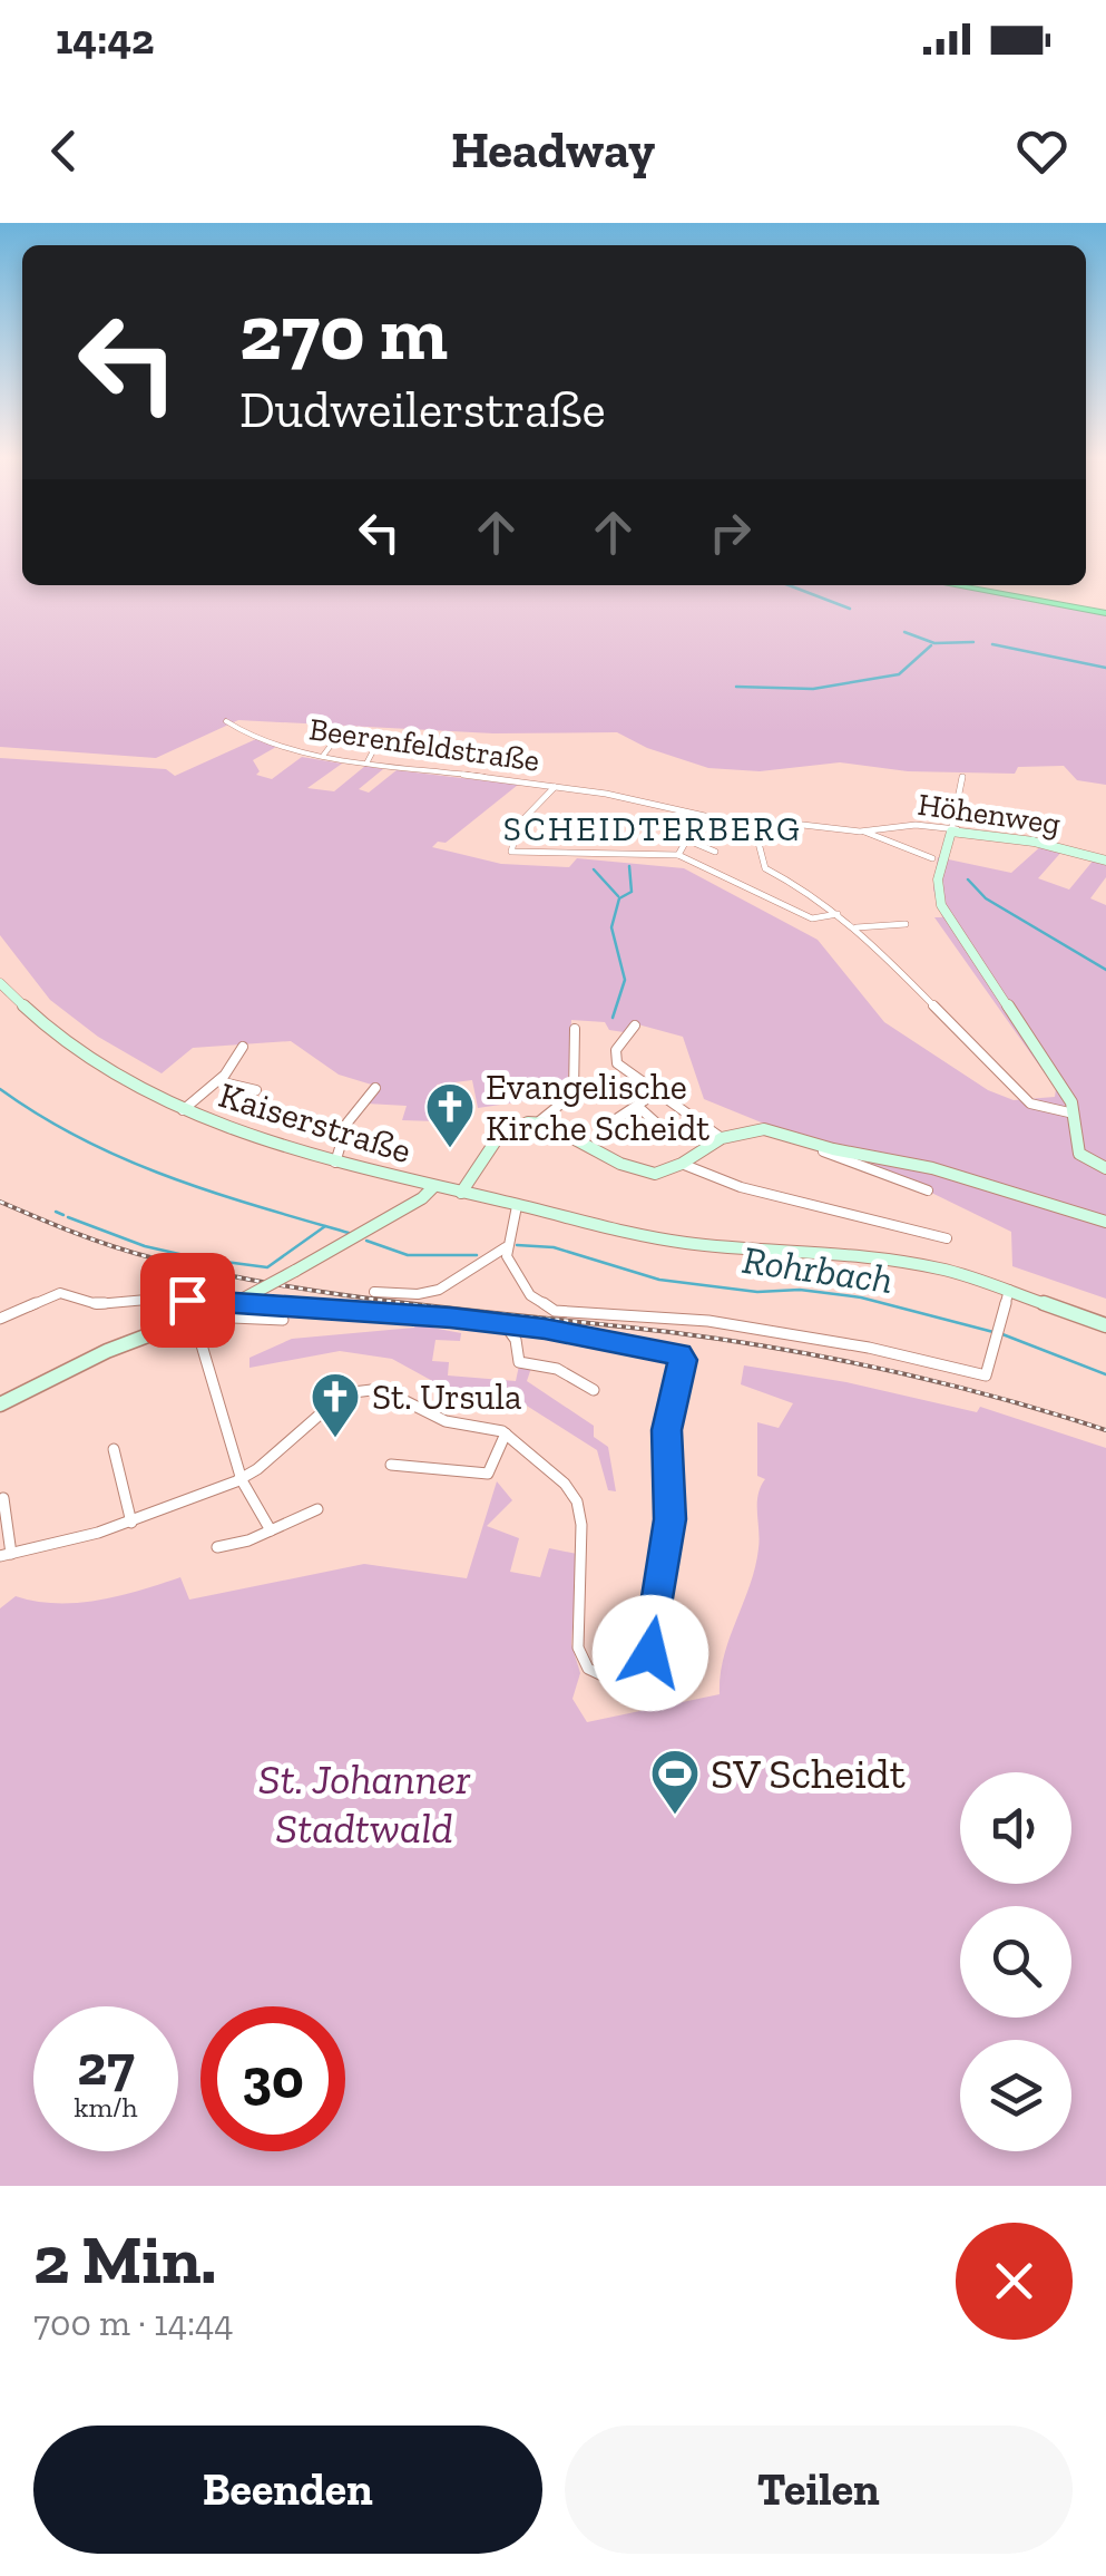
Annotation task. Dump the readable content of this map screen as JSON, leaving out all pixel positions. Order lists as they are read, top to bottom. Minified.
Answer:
{"streets":{"street":["Beerenfeldstraße","Höhenweg","Kaiserstraße"]},"crossings":[["Beerenfeldstraße","Höhenweg"]],"districts":["SCHEIDTERBERG"],"water":["Rohrbach"],"parks":["St. Johanner Stadtwald"],"places":{"church":["Evangelische Kirche Scheidt","St. Ursula"],"sports":["SV Scheidt"]},"page":{"status":"14:42","header":"Headway","turn":["270 m","Dudweilerstraße"],"speed":"27 km/h","limit":"30","heading":["2 Min.","700 m · 14:44"],"buttons":["Beenden","Teilen"]}}
